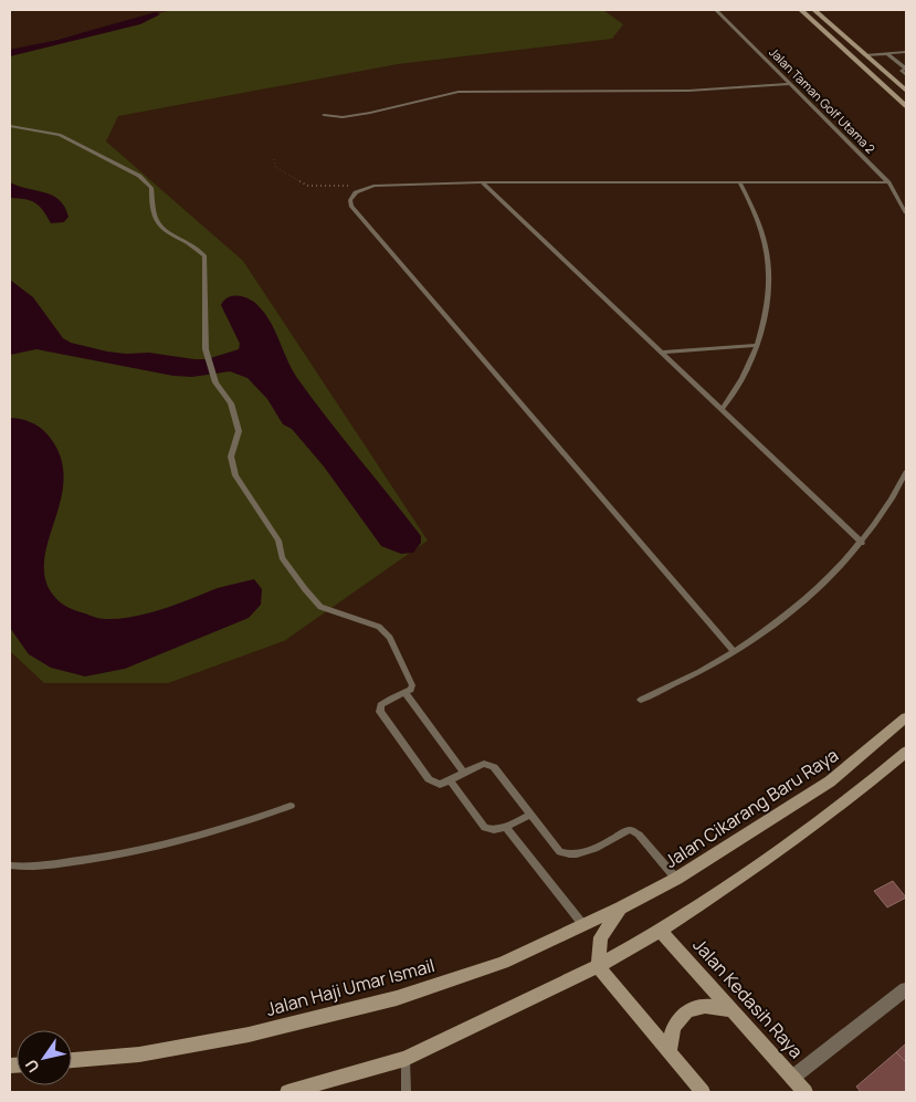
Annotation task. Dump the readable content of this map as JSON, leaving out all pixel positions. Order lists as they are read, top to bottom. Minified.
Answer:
{"streets":{"main road":["Jalan Cikarang Baru Raya","Jalan Haji Umar Ismail","Jalan Kedasih Raya"],"lane":["Jalan Taman Golf Utama 2"]},"crossings":[["Jalan Cikarang Baru Raya","Jalan Haji Umar Ismail"]],"north":"bottom left"}
